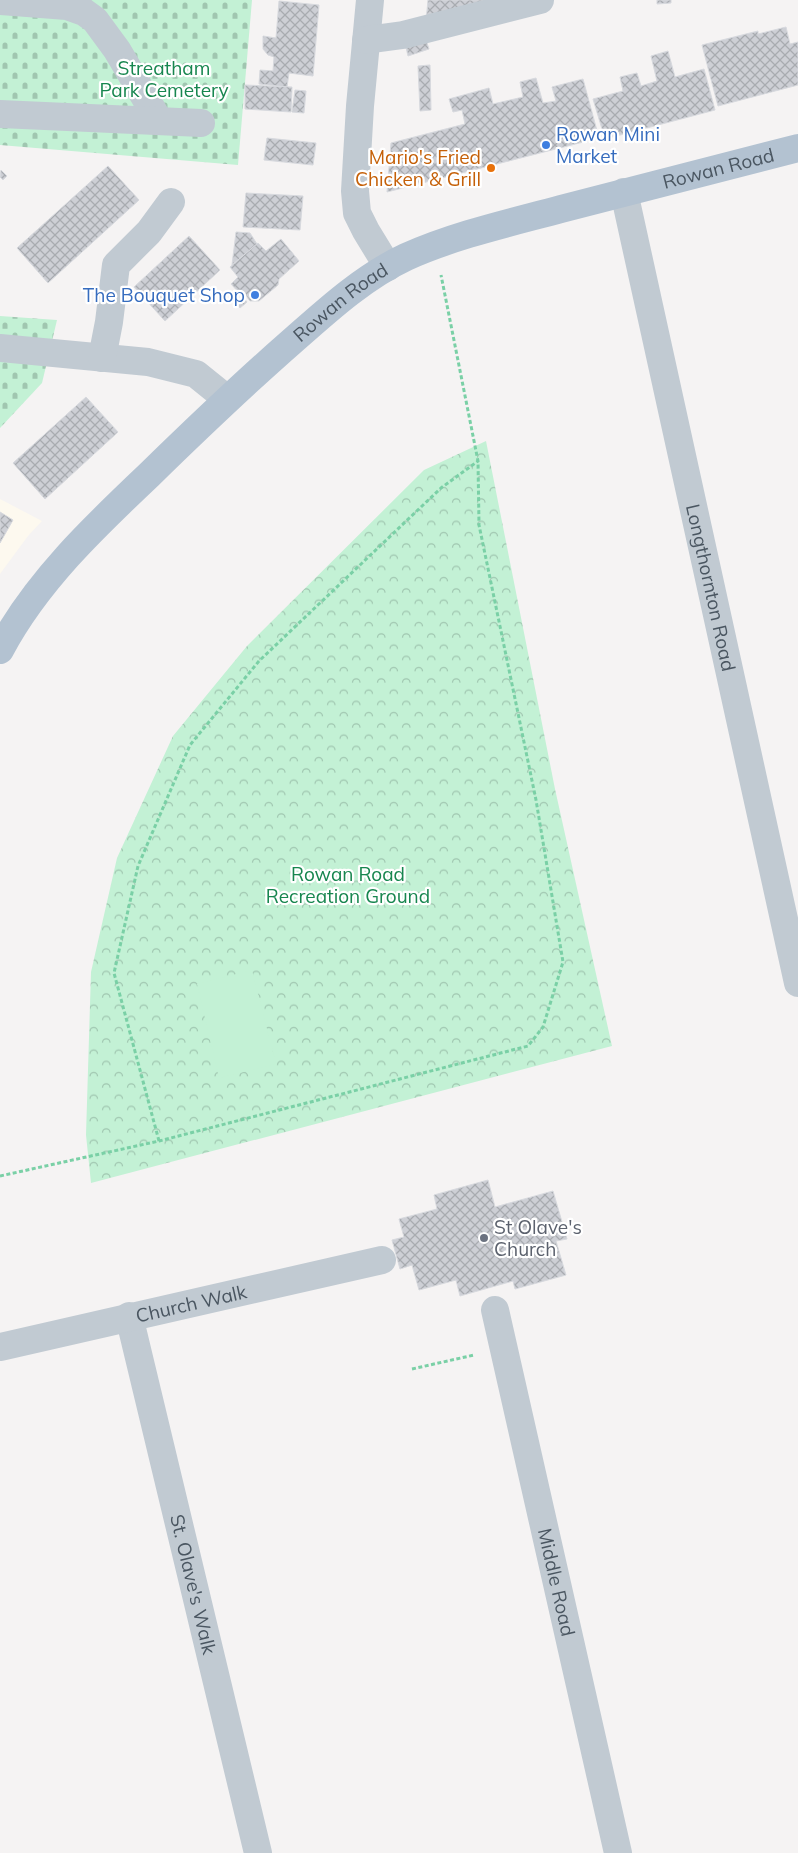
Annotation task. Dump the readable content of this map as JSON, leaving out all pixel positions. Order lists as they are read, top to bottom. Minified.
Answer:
{"streets":{"main road":["Rowan Road"],"street":["Longthornton Road","Church Walk","Middle Road","St. Olave's Walk"]},"crossings":[["Rowan Road","Longthornton Road"],["Church Walk","St. Olave's Walk"]],"parks":["Streatham Park Cemetery","Rowan Road Recreation Ground"],"places":["Rowan Mini Market","Mario's Fried Chicken & Grill","The Bouquet Shop","St Olave's Church"]}
